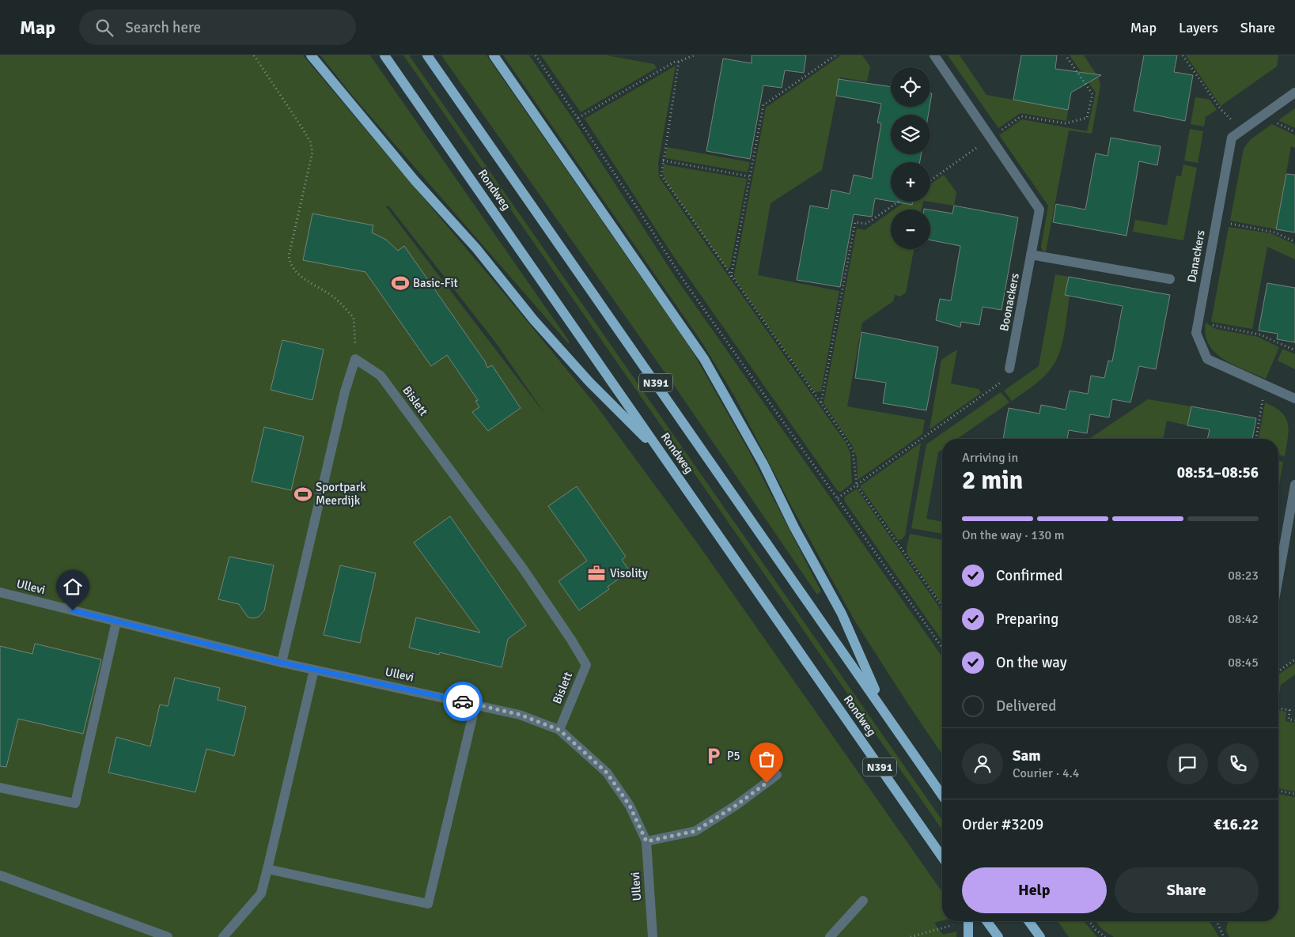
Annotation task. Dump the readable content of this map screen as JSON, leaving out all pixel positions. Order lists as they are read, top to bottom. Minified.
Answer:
{"streets":{"main road":["Rondweg","N391"],"street":["Danackers","Boonackers","Bislett","Ullevi"]},"crossings":[["Rondweg","N391"],["Bislett","Ullevi"]],"places":{"sports":["Basic-Fit","Sportpark Meerdijk"],"office":["Visolity"],"parking":["P5"]},"page":{"header":"Map","search":"Search here","nav":["Map","Layers","Share"],"map_buttons":["+","−"],"heading":["2 min","Arriving in","08:51–08:56"],"panel":["Sam","Courier · 4.4","Order #3209","€16.22"],"bar":"On the way · 130 m","list":[["Confirmed","08:23"],["Preparing","08:42"],["On the way","08:45"],"Delivered"],"buttons":["Help","Share"]}}
